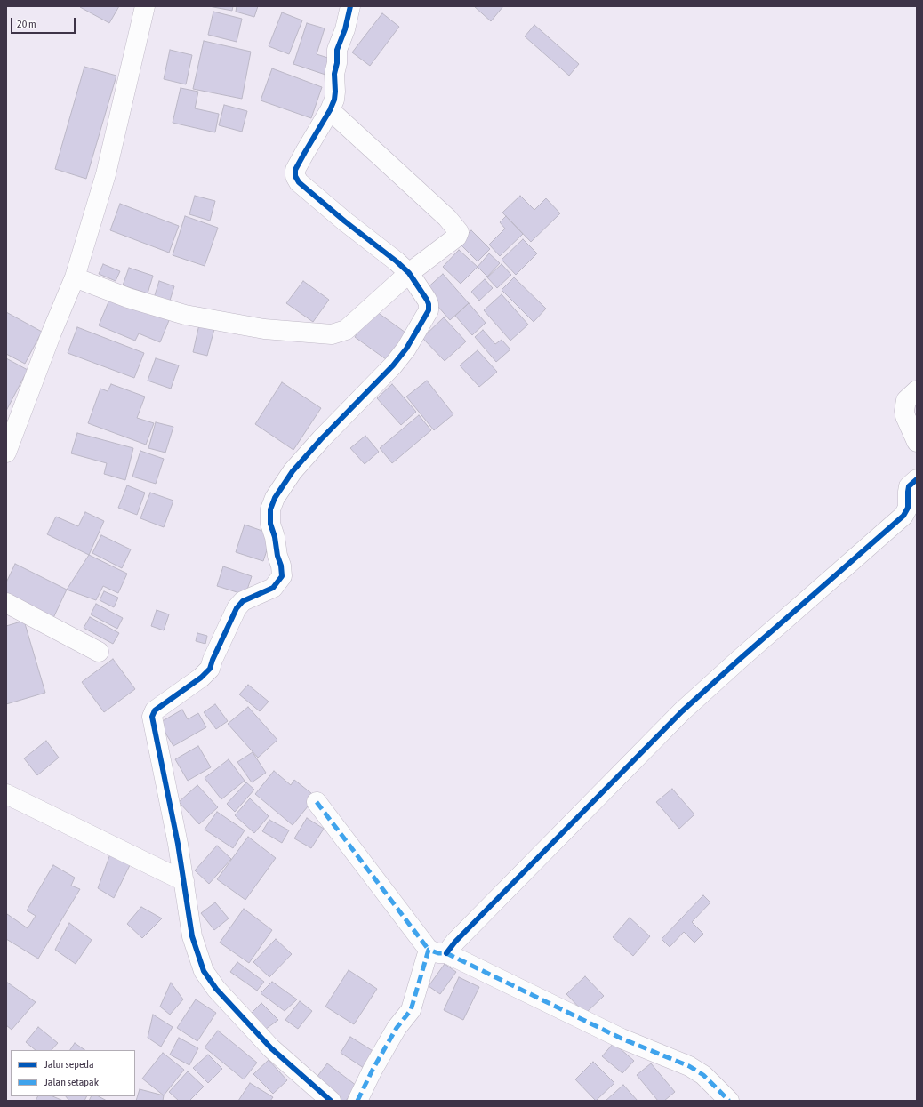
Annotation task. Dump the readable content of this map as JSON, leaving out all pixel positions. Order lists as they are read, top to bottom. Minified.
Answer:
{"legend":["Jalur sepeda","Jalan setapak"],"scale_bar":"20 m"}
